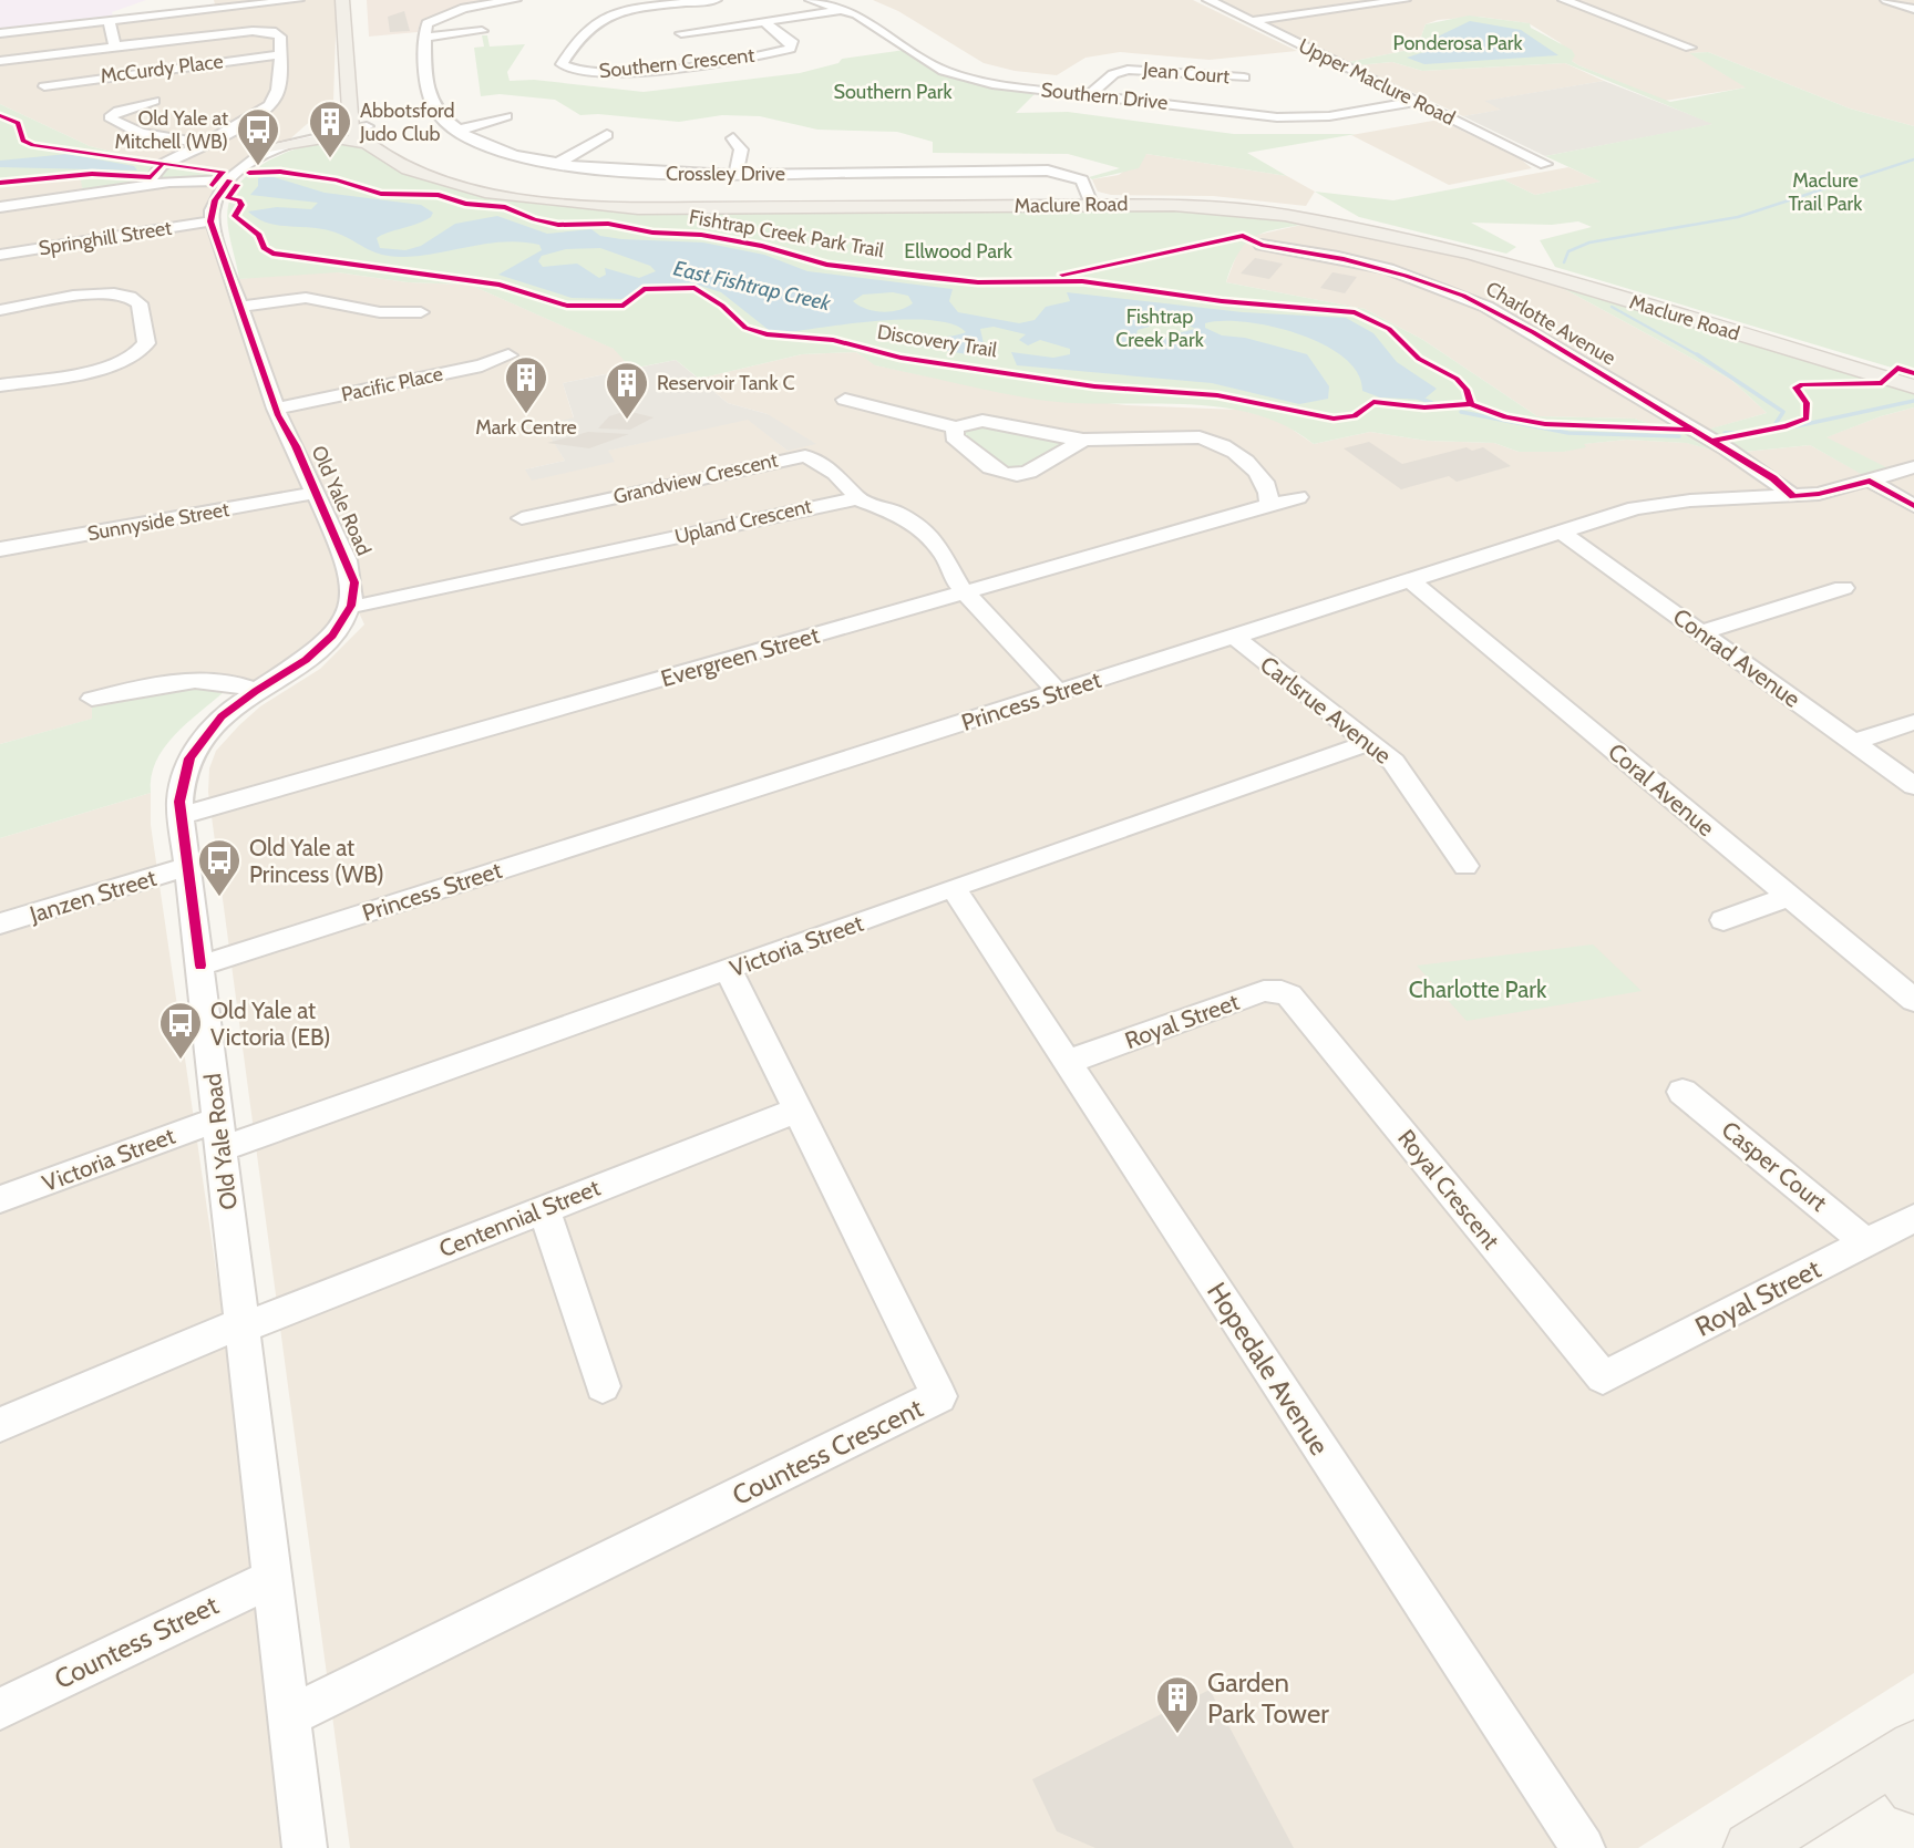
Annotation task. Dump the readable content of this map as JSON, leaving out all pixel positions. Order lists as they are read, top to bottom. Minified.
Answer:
{"streets":{"main road":["Maclure Road"],"street":["Southern Crescent","McCurdy Place","Jean Court","Upper Maclure Road","Southern Drive","Crossley Drive","Springhill Street","Charlotte Avenue","Pacific Place","Grandview Crescent","Old Yale Road","Sunnyside Street","Upland Crescent","Evergreen Street","Conrad Avenue","Princess Street","Carlsrue Avenue","Coral Avenue","Janzen Street","Victoria Street","Royal Street","Casper Court","Royal Crescent","Centennial Street","Hopedale Avenue","Countess Crescent","Countess Street"],"cycle path":["Fishtrap Creek Park Trail","Discovery Trail"]},"crossings":[["Jean Court","Southern Drive"],["Upper Maclure Road","Southern Drive"],["Crossley Drive","Maclure Road"],["Springhill Street","Old Yale Road"],["Charlotte Avenue","Princess Street"],["Pacific Place","Old Yale Road"],["Grandview Crescent","Upland Crescent"],["Old Yale Road","Sunnyside Street"],["Old Yale Road","Upland Crescent"],["Old Yale Road","Evergreen Street"],["Old Yale Road","Princess Street"],["Old Yale Road","Janzen Street"],["Old Yale Road","Victoria Street"],["Old Yale Road","Centennial Street"],["Old Yale Road","Countess Crescent"],["Old Yale Road","Countess Street"],["Conrad Avenue","Princess Street"],["Princess Street","Carlsrue Avenue"],["Princess Street","Coral Avenue"],["Carlsrue Avenue","Victoria Street"],["Victoria Street","Hopedale Avenue"],["Victoria Street","Countess Crescent"],["Royal Street","Casper Court"],["Royal Street","Royal Crescent"],["Royal Street","Hopedale Avenue"],["Centennial Street","Countess Crescent"]],"water":["East Fishtrap Creek"],"parks":["Ponderosa Park","Southern Park","Maclure Trail Park","Ellwood Park","Fishtrap Creek Park","Charlotte Park"],"places":{"building":["Abbotsford Judo Club","Mark Centre","Reservoir Tank C","Garden Park Tower"],"bus stop":["Old Yale at Mitchell (WB)","Old Yale at Princess (WB)","Old Yale at Victoria (EB)"]}}
